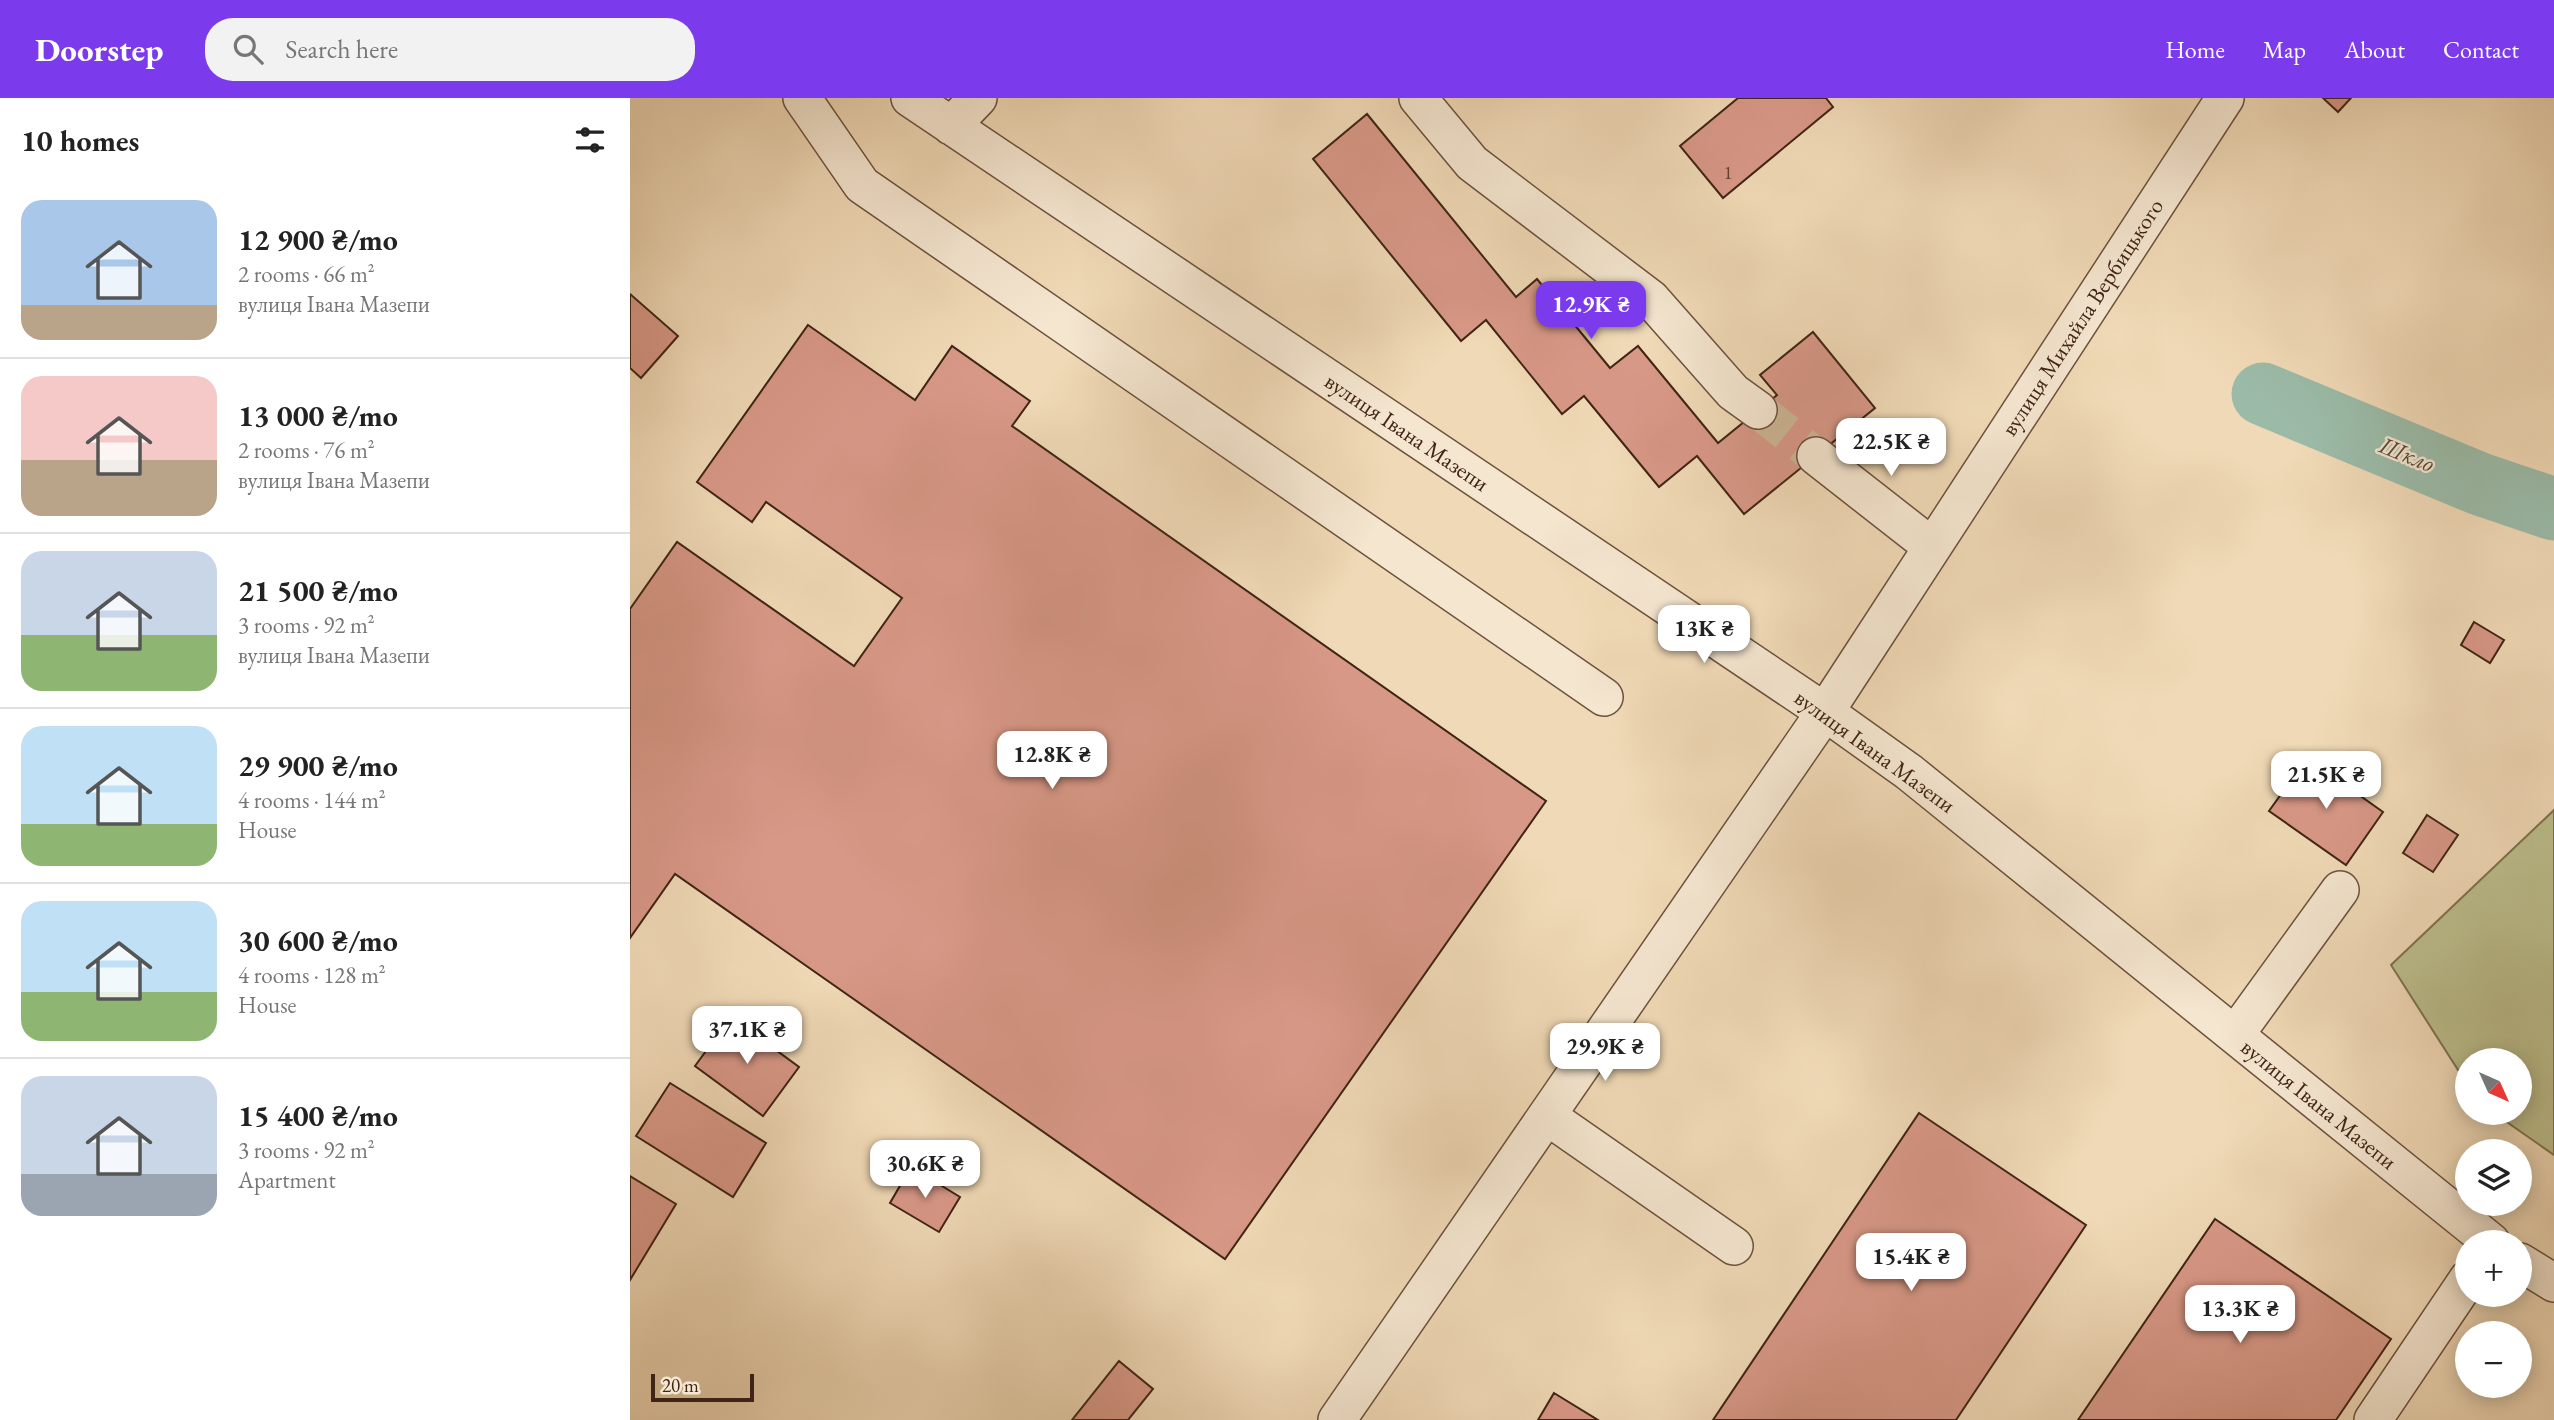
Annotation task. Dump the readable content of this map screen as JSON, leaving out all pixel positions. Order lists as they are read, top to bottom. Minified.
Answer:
{"streets":{"street":["вулиця Михайла Вербицького","вулиця Івана Мазепи"]},"crossings":[["вулиця Михайла Вербицького","вулиця Івана Мазепи"]],"water":["Шкло"],"house_numbers":["1"],"scale_bar":"20 m","north":"bottom right","page":{"header":"Doorstep","search":"Search here","nav":["Home","Map","About","Contact"],"heading":"10 homes","list":[{"name":"12 900 ₴/mo","note":"2 rooms · 66 m² · вулиця Івана Мазепи"},{"name":"13 000 ₴/mo","note":"2 rooms · 76 m² · вулиця Івана Мазепи"},{"name":"21 500 ₴/mo","note":"3 rooms · 92 m² · вулиця Івана Мазепи"},{"name":"29 900 ₴/mo","note":"4 rooms · 144 m² · House"},{"name":"30 600 ₴/mo","note":"4 rooms · 128 m² · House"},{"name":"15 400 ₴/mo","note":"3 rooms · 92 m² · Apartment"}],"price":["12.9K ₴","22.5K ₴","13K ₴","12.8K ₴","21.5K ₴","37.1K ₴","29.9K ₴","30.6K ₴","15.4K ₴","13.3K ₴"],"map_buttons":["+","−"],"scale":"20 m"}}
